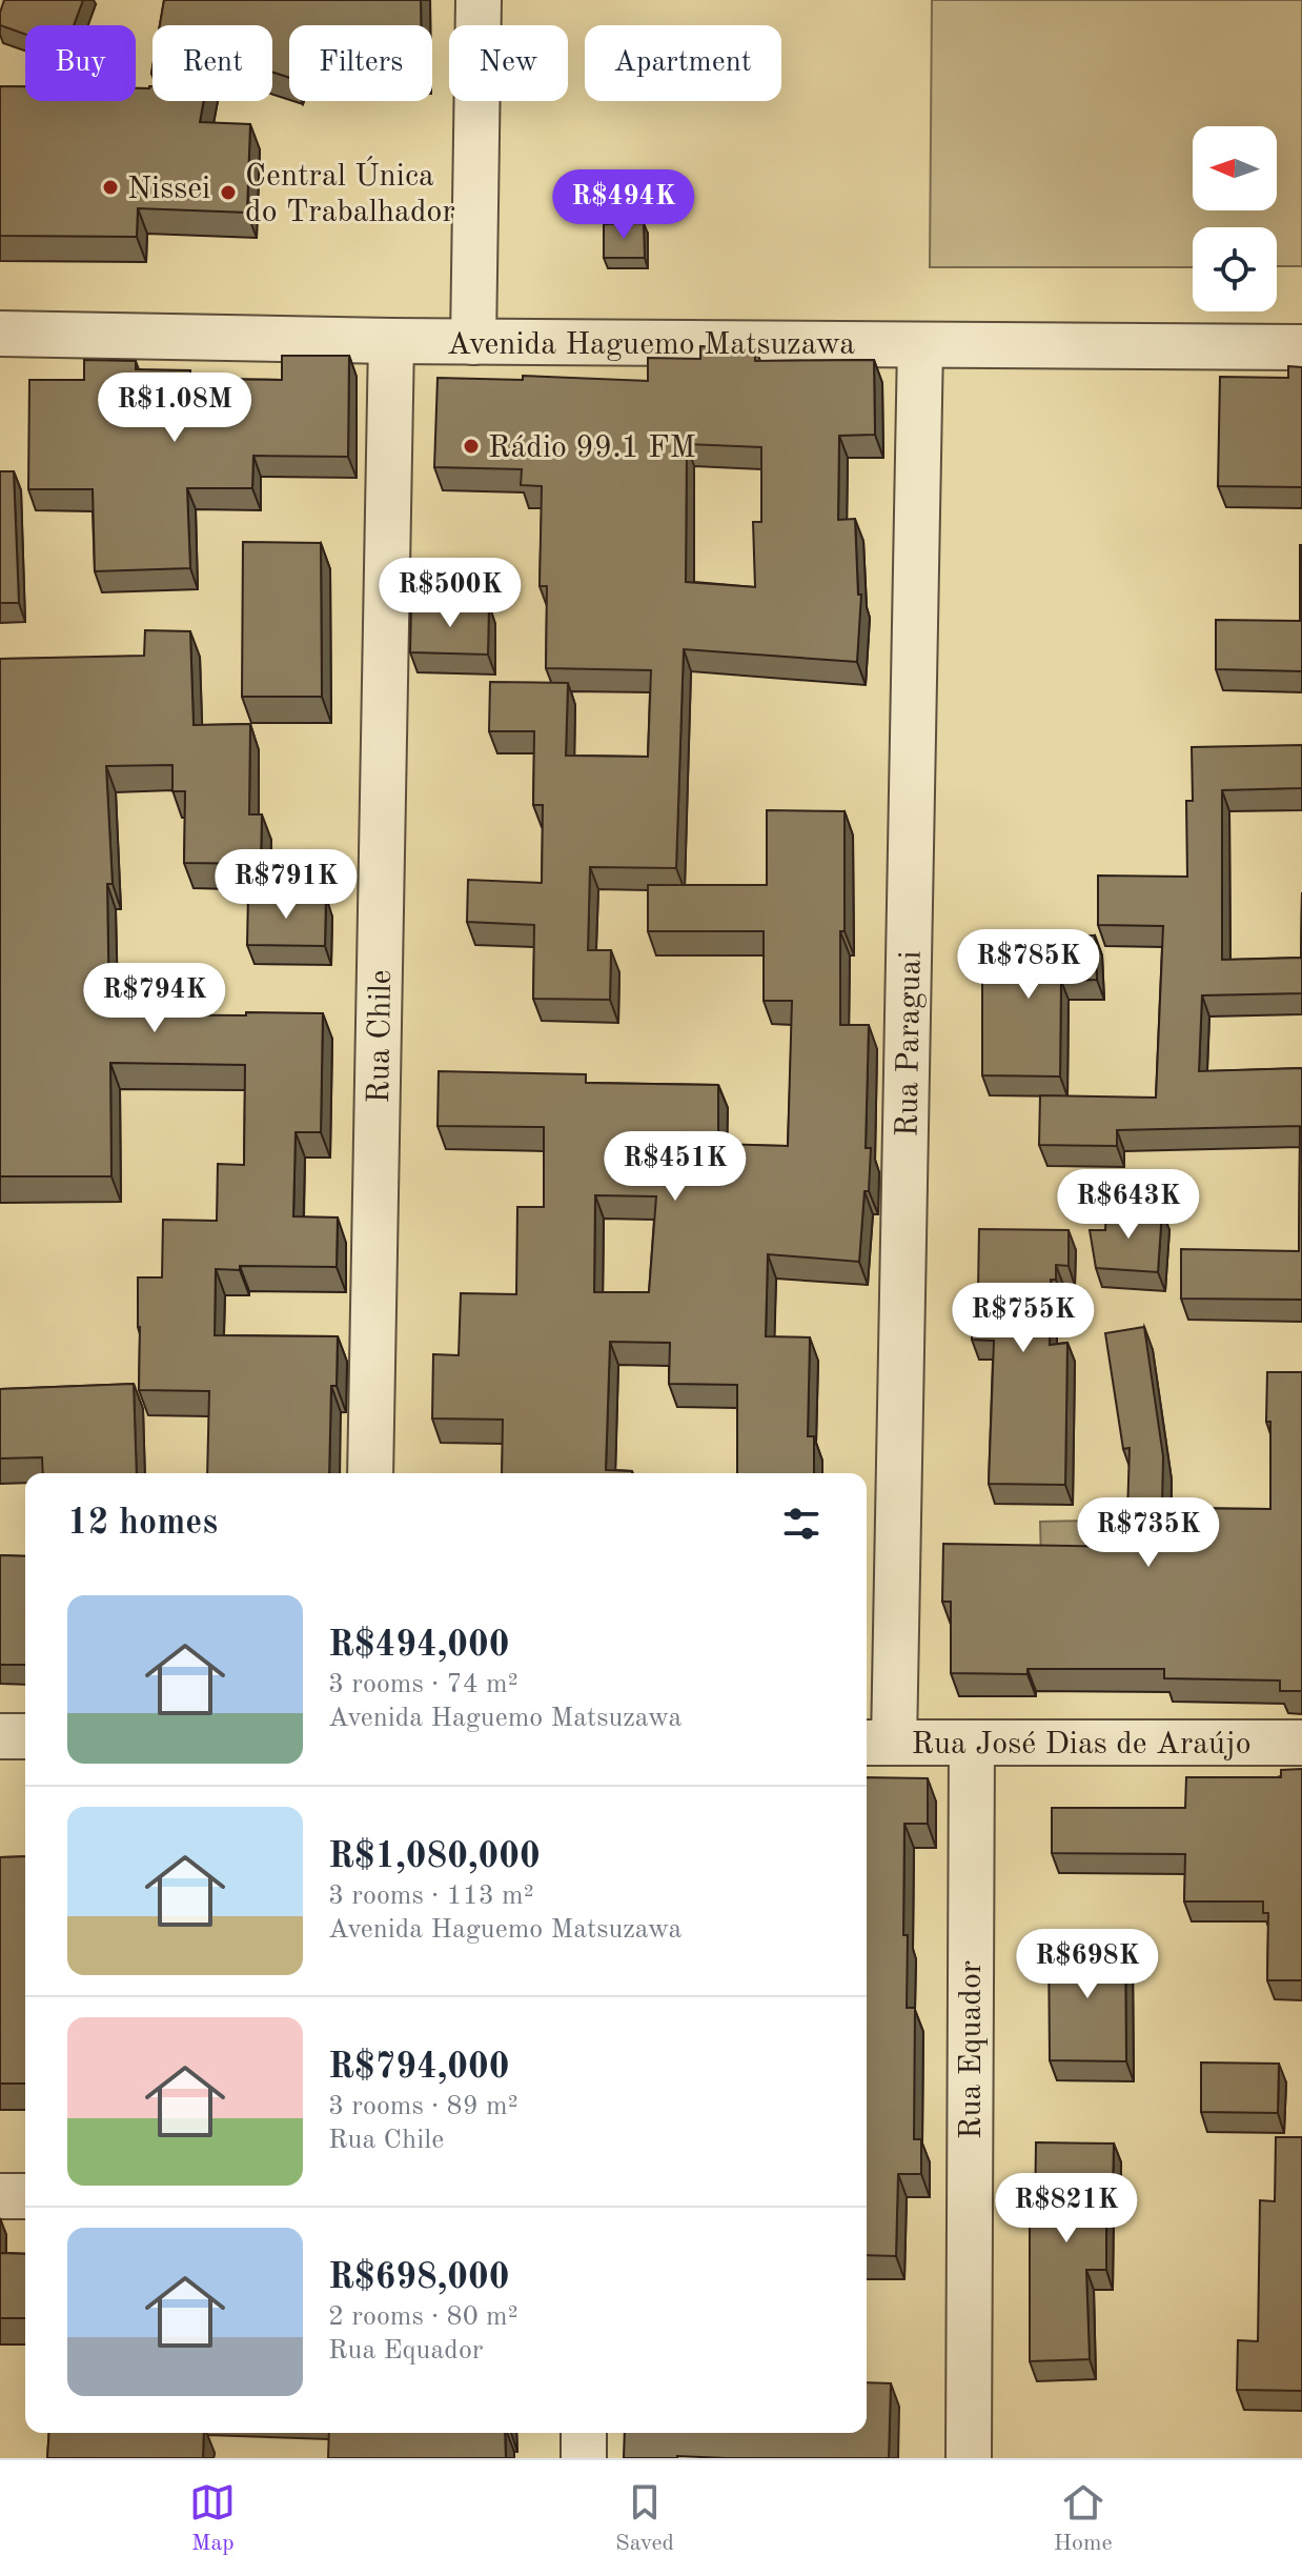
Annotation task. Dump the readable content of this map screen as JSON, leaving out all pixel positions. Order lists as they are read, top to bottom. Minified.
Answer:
{"streets":{"street":["Avenida Haguemo Matsuzawa","Rua Chile","Rua Paraguai","Rua José Dias de Araújo","Rua Equador"]},"crossings":[["Avenida Haguemo Matsuzawa","Rua Chile"],["Avenida Haguemo Matsuzawa","Rua Paraguai"],["Rua Paraguai","Rua José Dias de Araújo"],["Rua José Dias de Araújo","Rua Equador"]],"places":["Nissei","Central Única do Trabalhador","Rádio 99.1 FM"],"north":"left","page":{"chip":["Buy","Rent","Filters","New","Apartment"],"price":["R$494K","R$1.08M","R$500K","R$791K","R$785K","R$794K","R$451K","R$643K","R$755K","R$735K","R$698K","R$821K"],"heading":"12 homes","list":[{"name":"R$494,000","note":"3 rooms · 74 m² · Avenida Haguemo Matsuzawa"},{"name":"R$1,080,000","note":"3 rooms · 113 m² · Avenida Haguemo Matsuzawa"},{"name":"R$794,000","note":"3 rooms · 89 m² · Rua Chile"},{"name":"R$698,000","note":"2 rooms · 80 m² · Rua Equador"}],"tabs":["Map","Saved","Home"]}}
